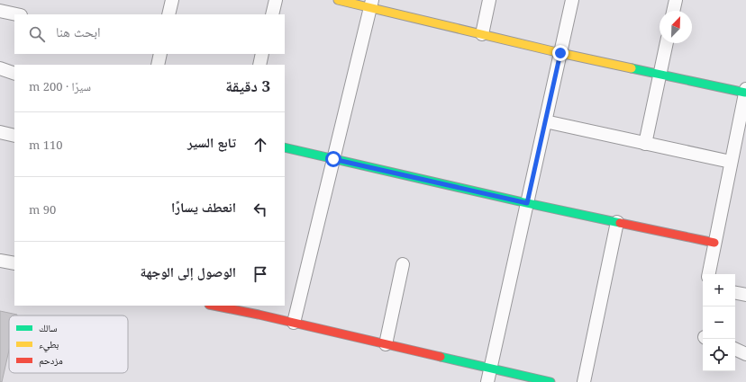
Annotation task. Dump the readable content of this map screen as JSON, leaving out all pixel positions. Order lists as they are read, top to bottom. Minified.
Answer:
{"legend":["سالك","بطيء","مزدحم"],"north":"top right","page":{"search":"ابحث هنا","heading":["3 دقيقة","سيرًا · 200 m"],"list":[["تابع السير","110 m"],["انعطف يسارًا","90 m"],"الوصول إلى الوجهة"],"map_buttons":["+","−"]}}
